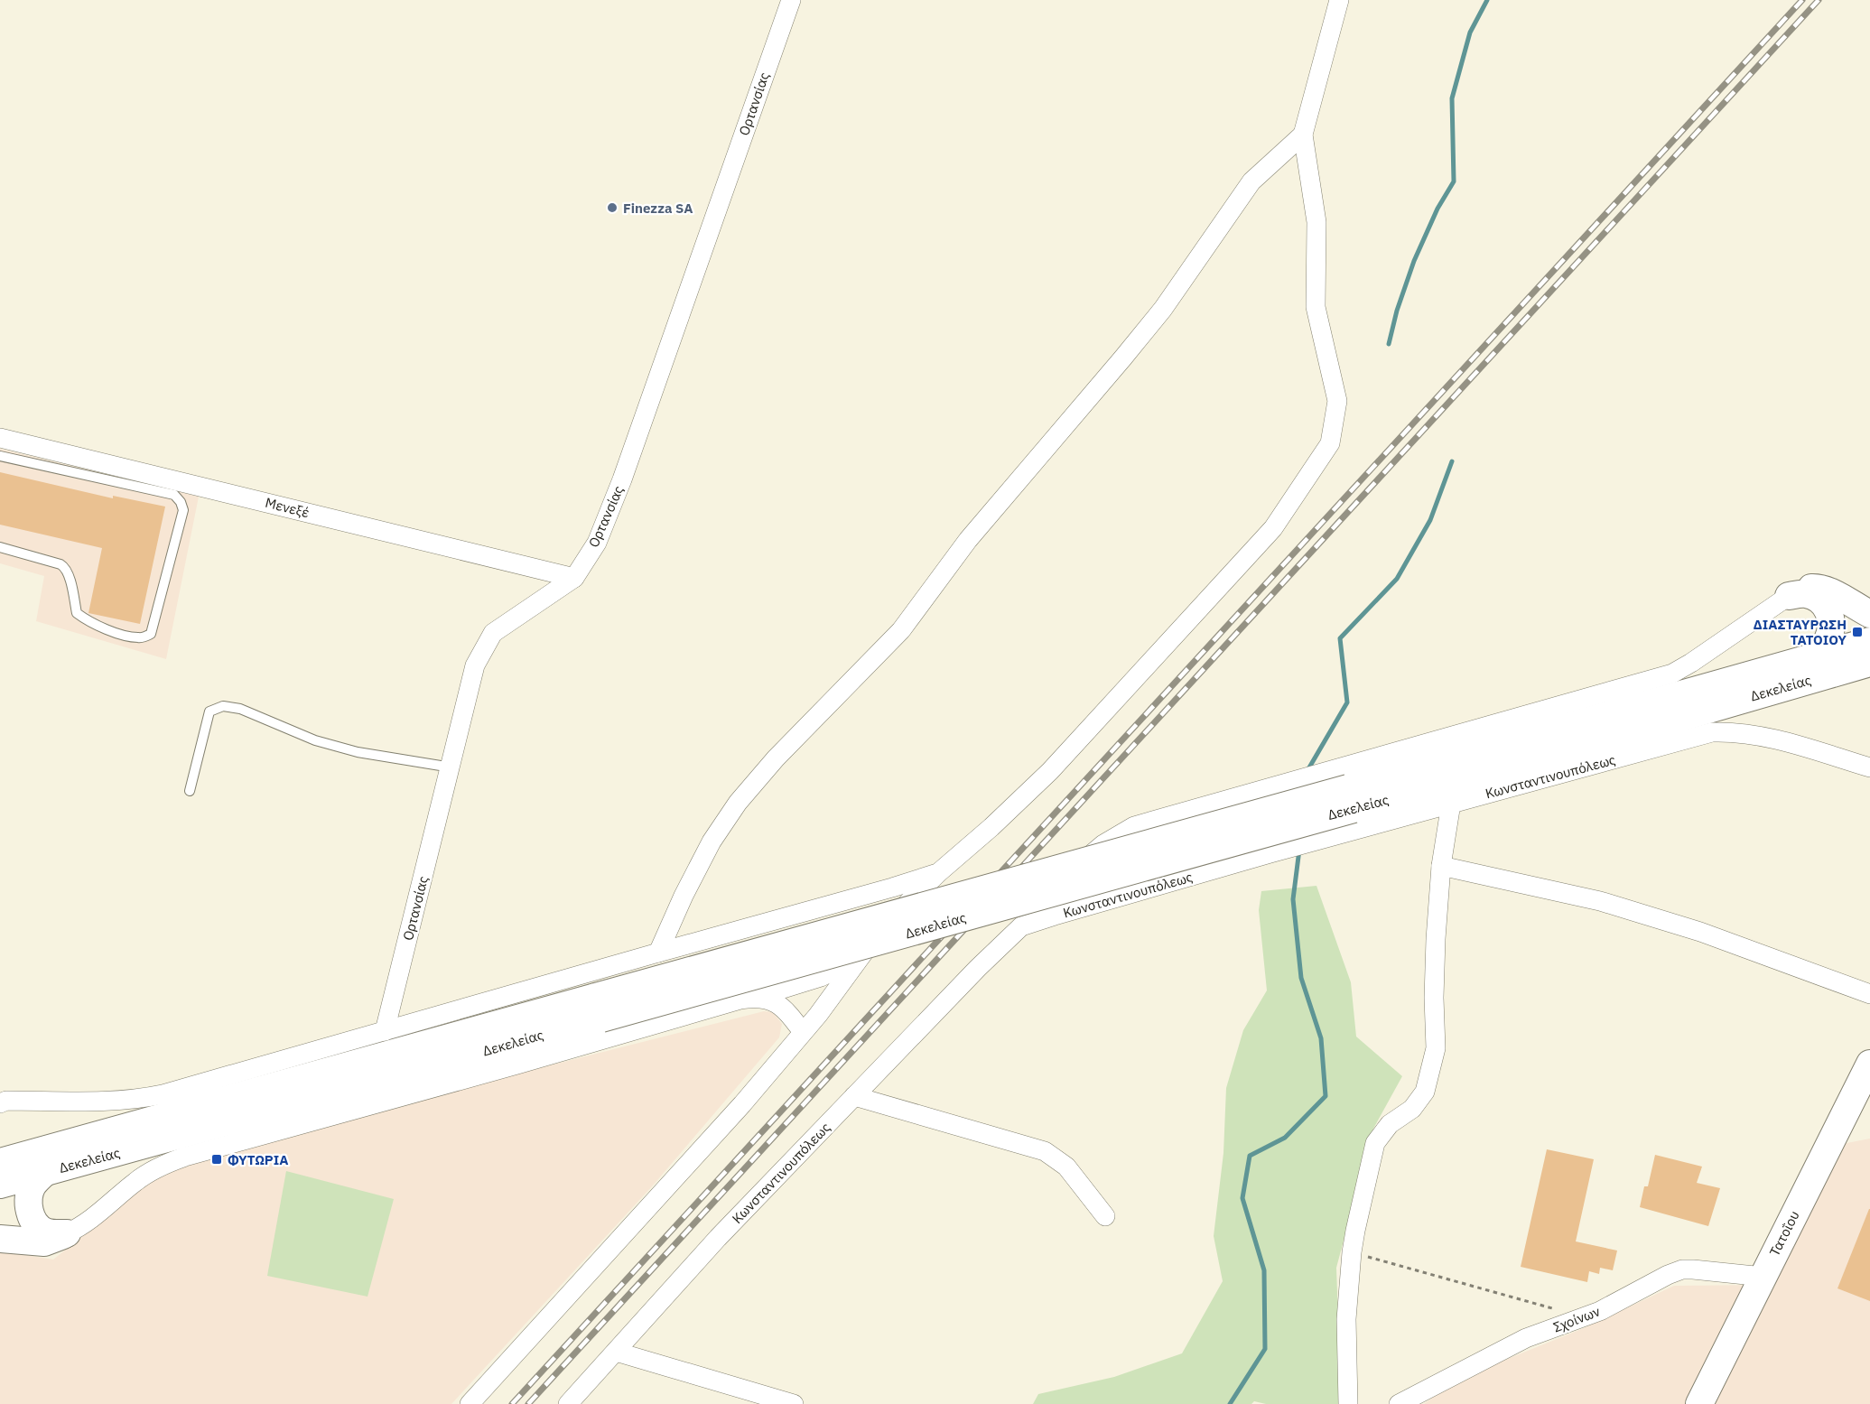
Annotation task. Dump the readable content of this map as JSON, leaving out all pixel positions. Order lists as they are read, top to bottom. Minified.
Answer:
{"streets":{"main road":["Δεκελείας","Τατοΐου"],"street":["Ορτανσίας","Μενεξέ","Κωνσταντινουπόλεως","Σχοίνων"]},"crossings":[["Ορτανσίας","Μενεξέ"],["Τατοΐου","Σχοίνων"]],"places":{"other":["Finezza SA"],"transit":["ΔΙΑΣΤΑΥΡΩΣΗ ΤΑΤΟΙΟΥ","ΦΥΤΩΡΙΑ"]}}
